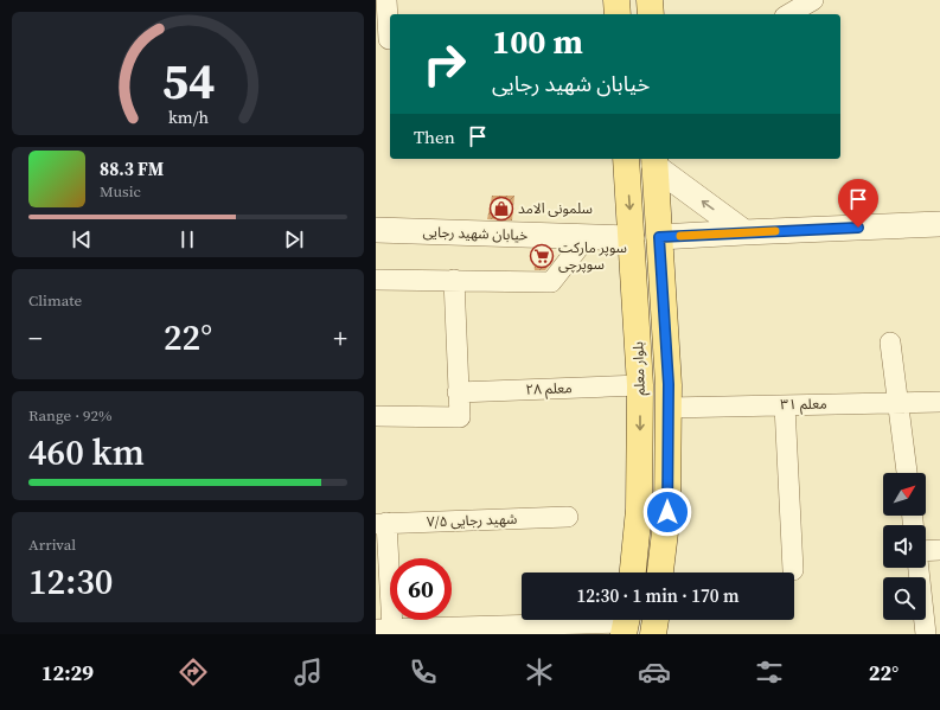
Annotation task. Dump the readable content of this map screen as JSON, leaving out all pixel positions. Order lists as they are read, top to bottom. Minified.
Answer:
{"streets":{"main road":["بلوار معلم"],"street":["خیابان شهید رجایی","معلم ۲۸","معلم ۳۱","شهید رجایی ۷/۵"]},"crossings":[["خیابان شهید رجایی","بلوار معلم"],["بلوار معلم","معلم ۲۸"],["بلوار معلم","معلم ۳۱"]],"places":{"shop":["سلمونی الامد"],"supermarket":["سوپر مارکت سوپرچی"]},"north":"top right","page":{"turn":["100 m","خیابان شهید رجایی"],"then":"Then","song":["88.3 FM","Music"],"tile":["Climate",["Range · 92%","460 km"],["Arrival","12:30"]],"heat":["−","22°","+"],"limit":"60","trip":"12:30 · 1 min · 170 m","tabs":["12:29","22°"],"gauge":["54","km/h"]}}
